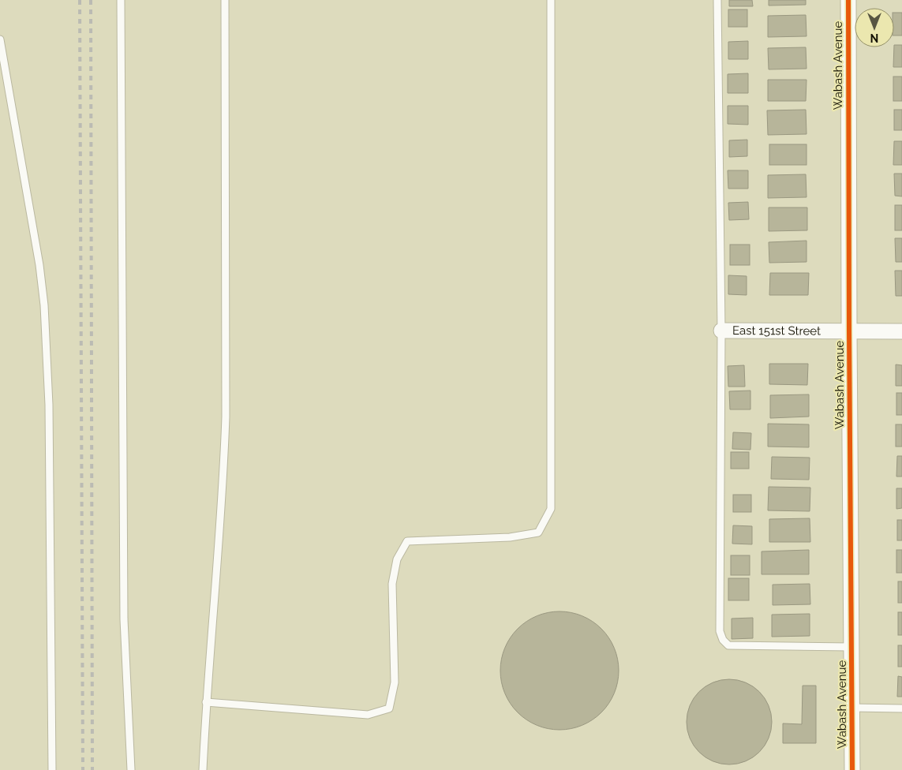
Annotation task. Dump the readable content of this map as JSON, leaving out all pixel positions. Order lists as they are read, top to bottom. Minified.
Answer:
{"streets":{"street":["Wabash Avenue","East 151st Street"]},"crossings":[["Wabash Avenue","East 151st Street"]],"north":"bottom"}
